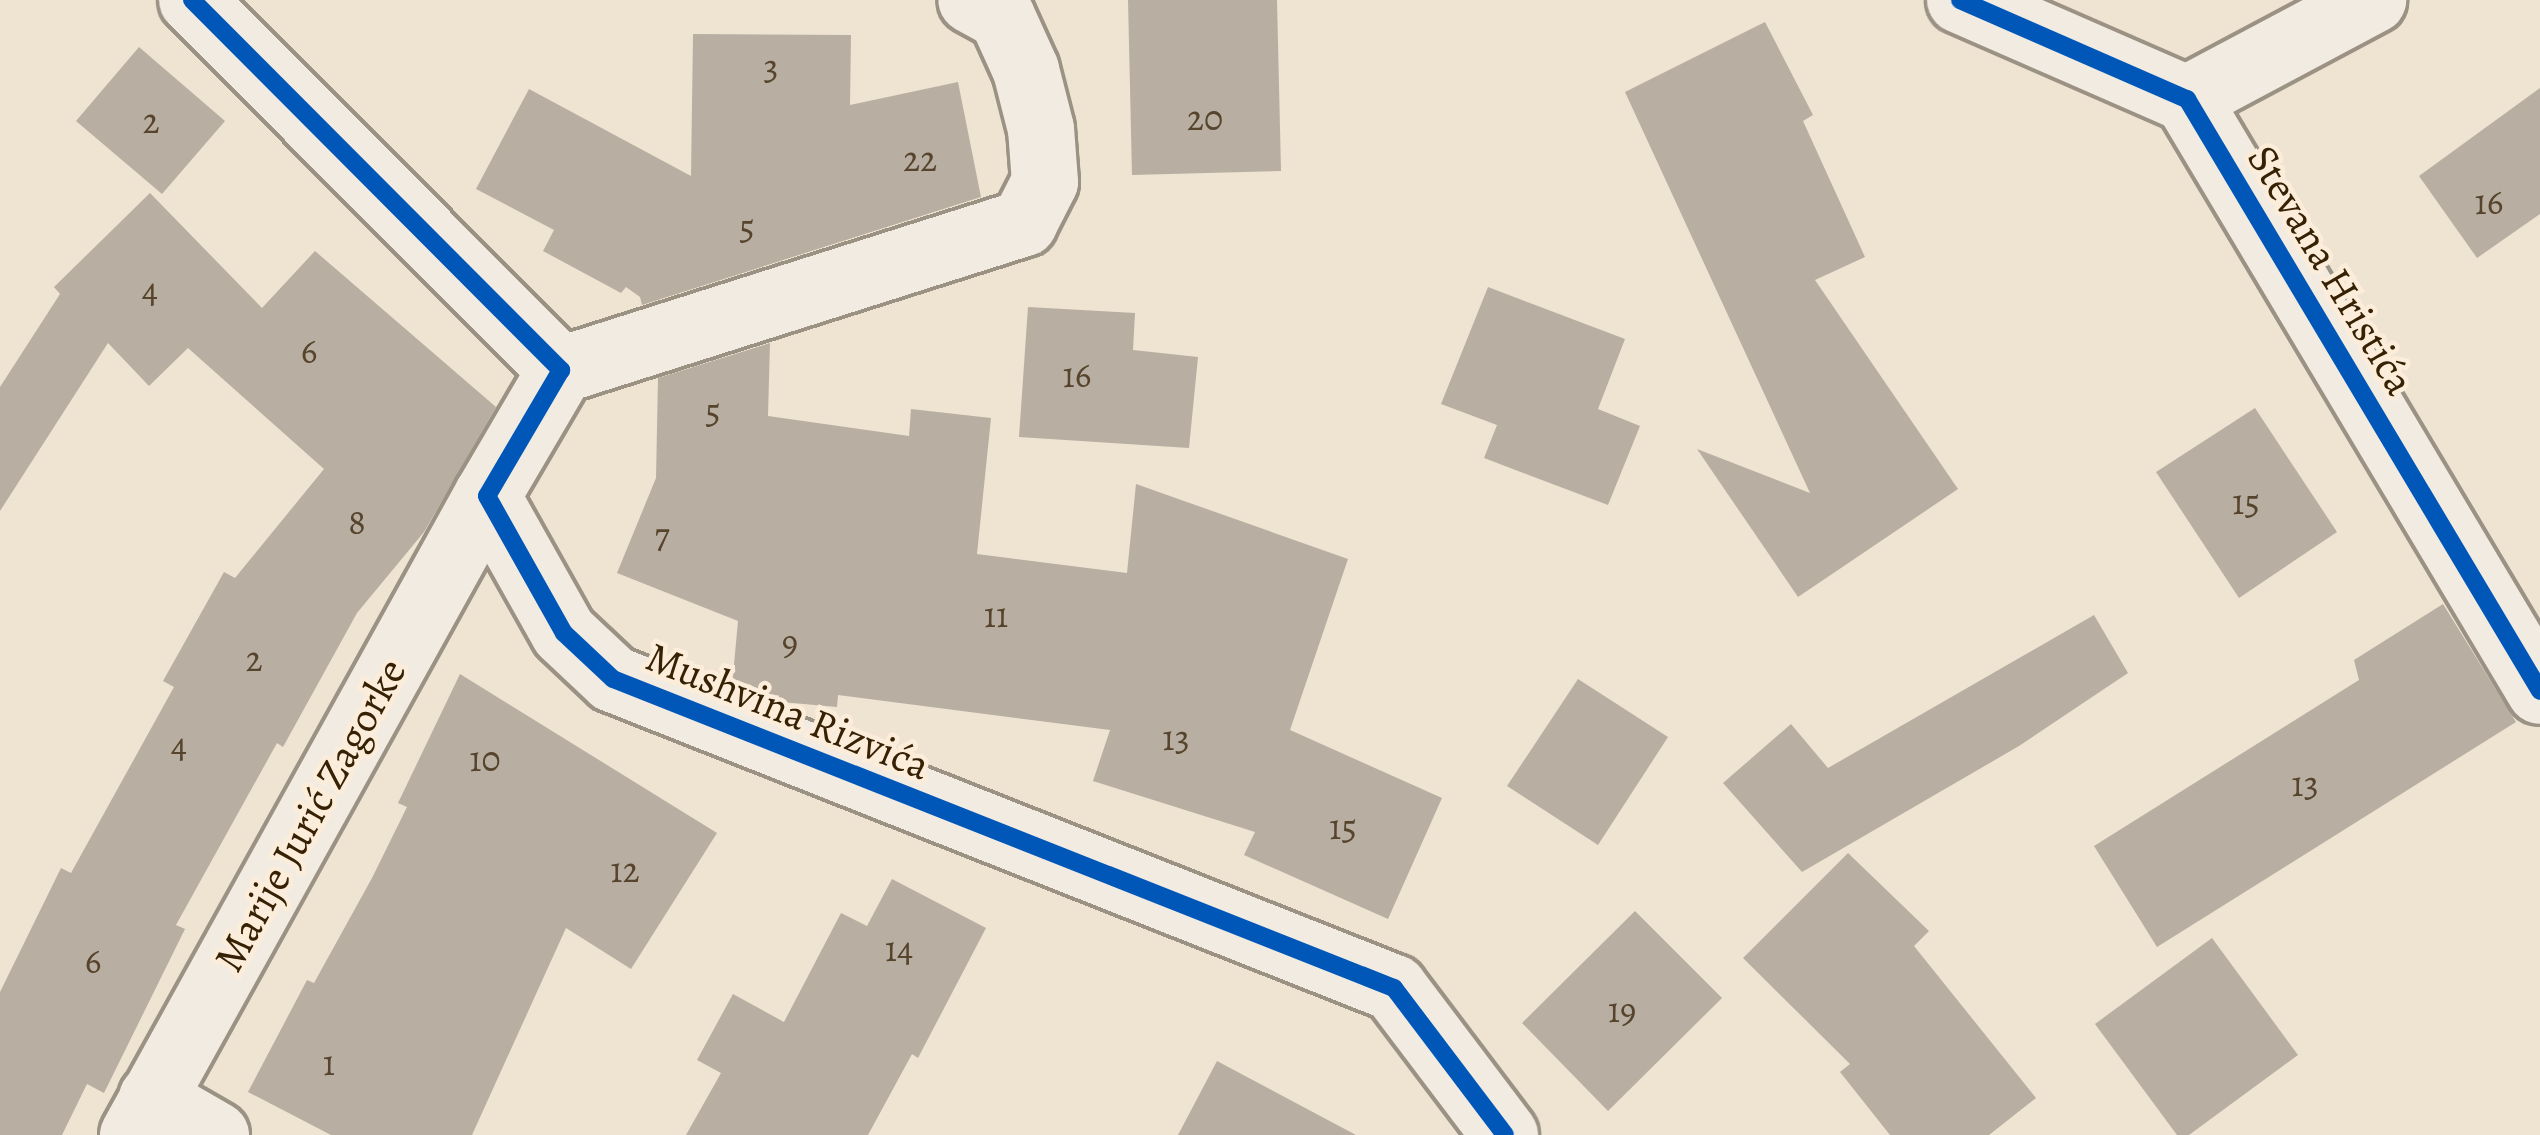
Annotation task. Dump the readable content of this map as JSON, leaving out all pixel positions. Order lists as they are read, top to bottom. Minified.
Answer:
{"streets":{"street":["Stevana Hristića","Mushvina Rizvića","Marije Jurić Zagorke"]},"crossings":[["Mushvina Rizvića","Marije Jurić Zagorke"]],"house_numbers":["3","20","2","22","16","5","4","6","16","5","15","8","7","11","9","2","13","4","10","13","15","12","14","6","19","1"]}
